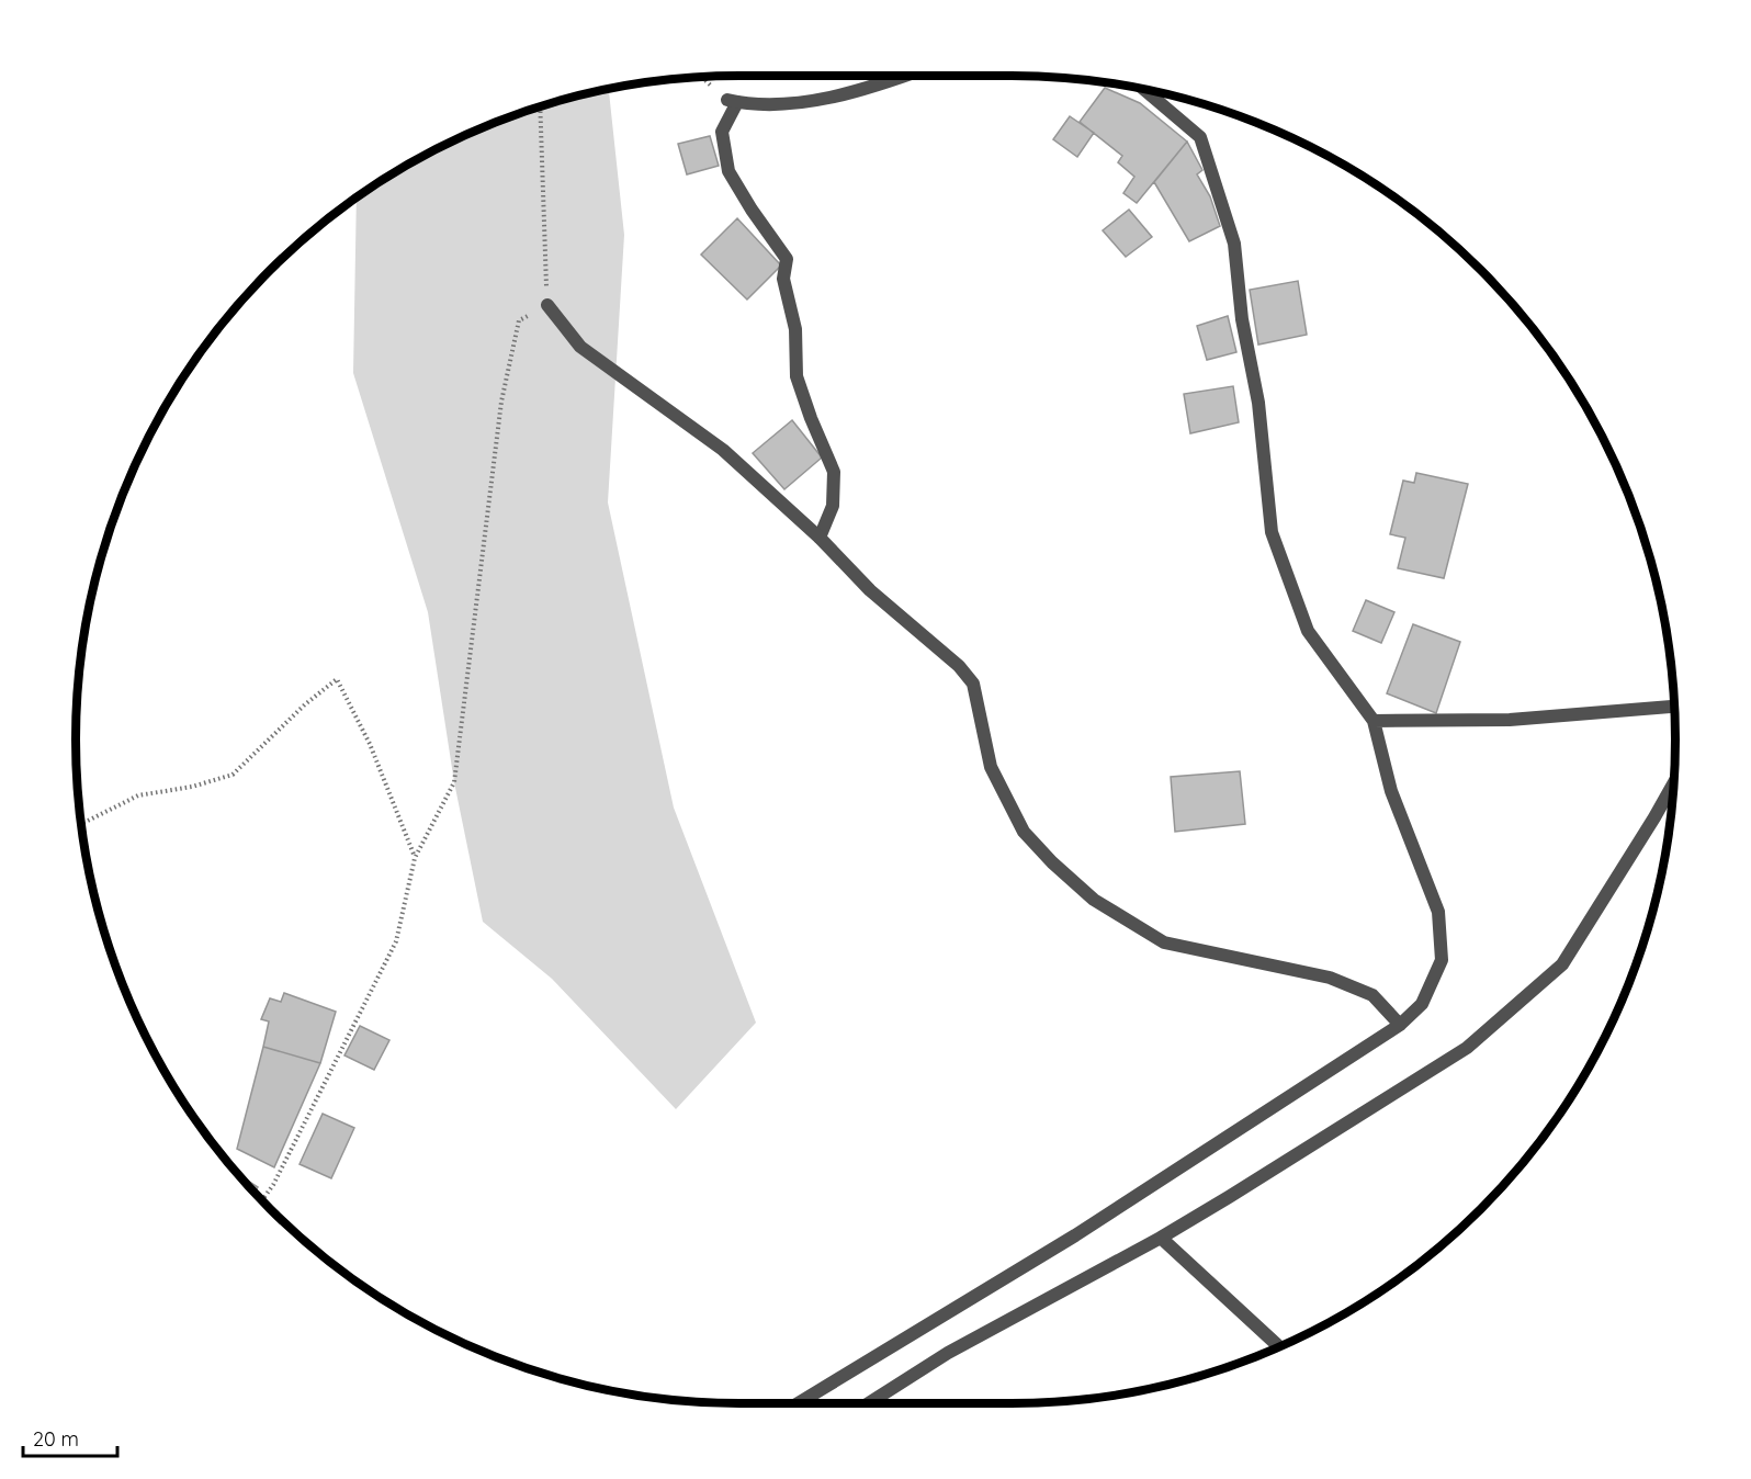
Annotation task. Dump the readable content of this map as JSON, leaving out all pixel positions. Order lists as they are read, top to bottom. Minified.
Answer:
{"scale_bar":"20 m"}
